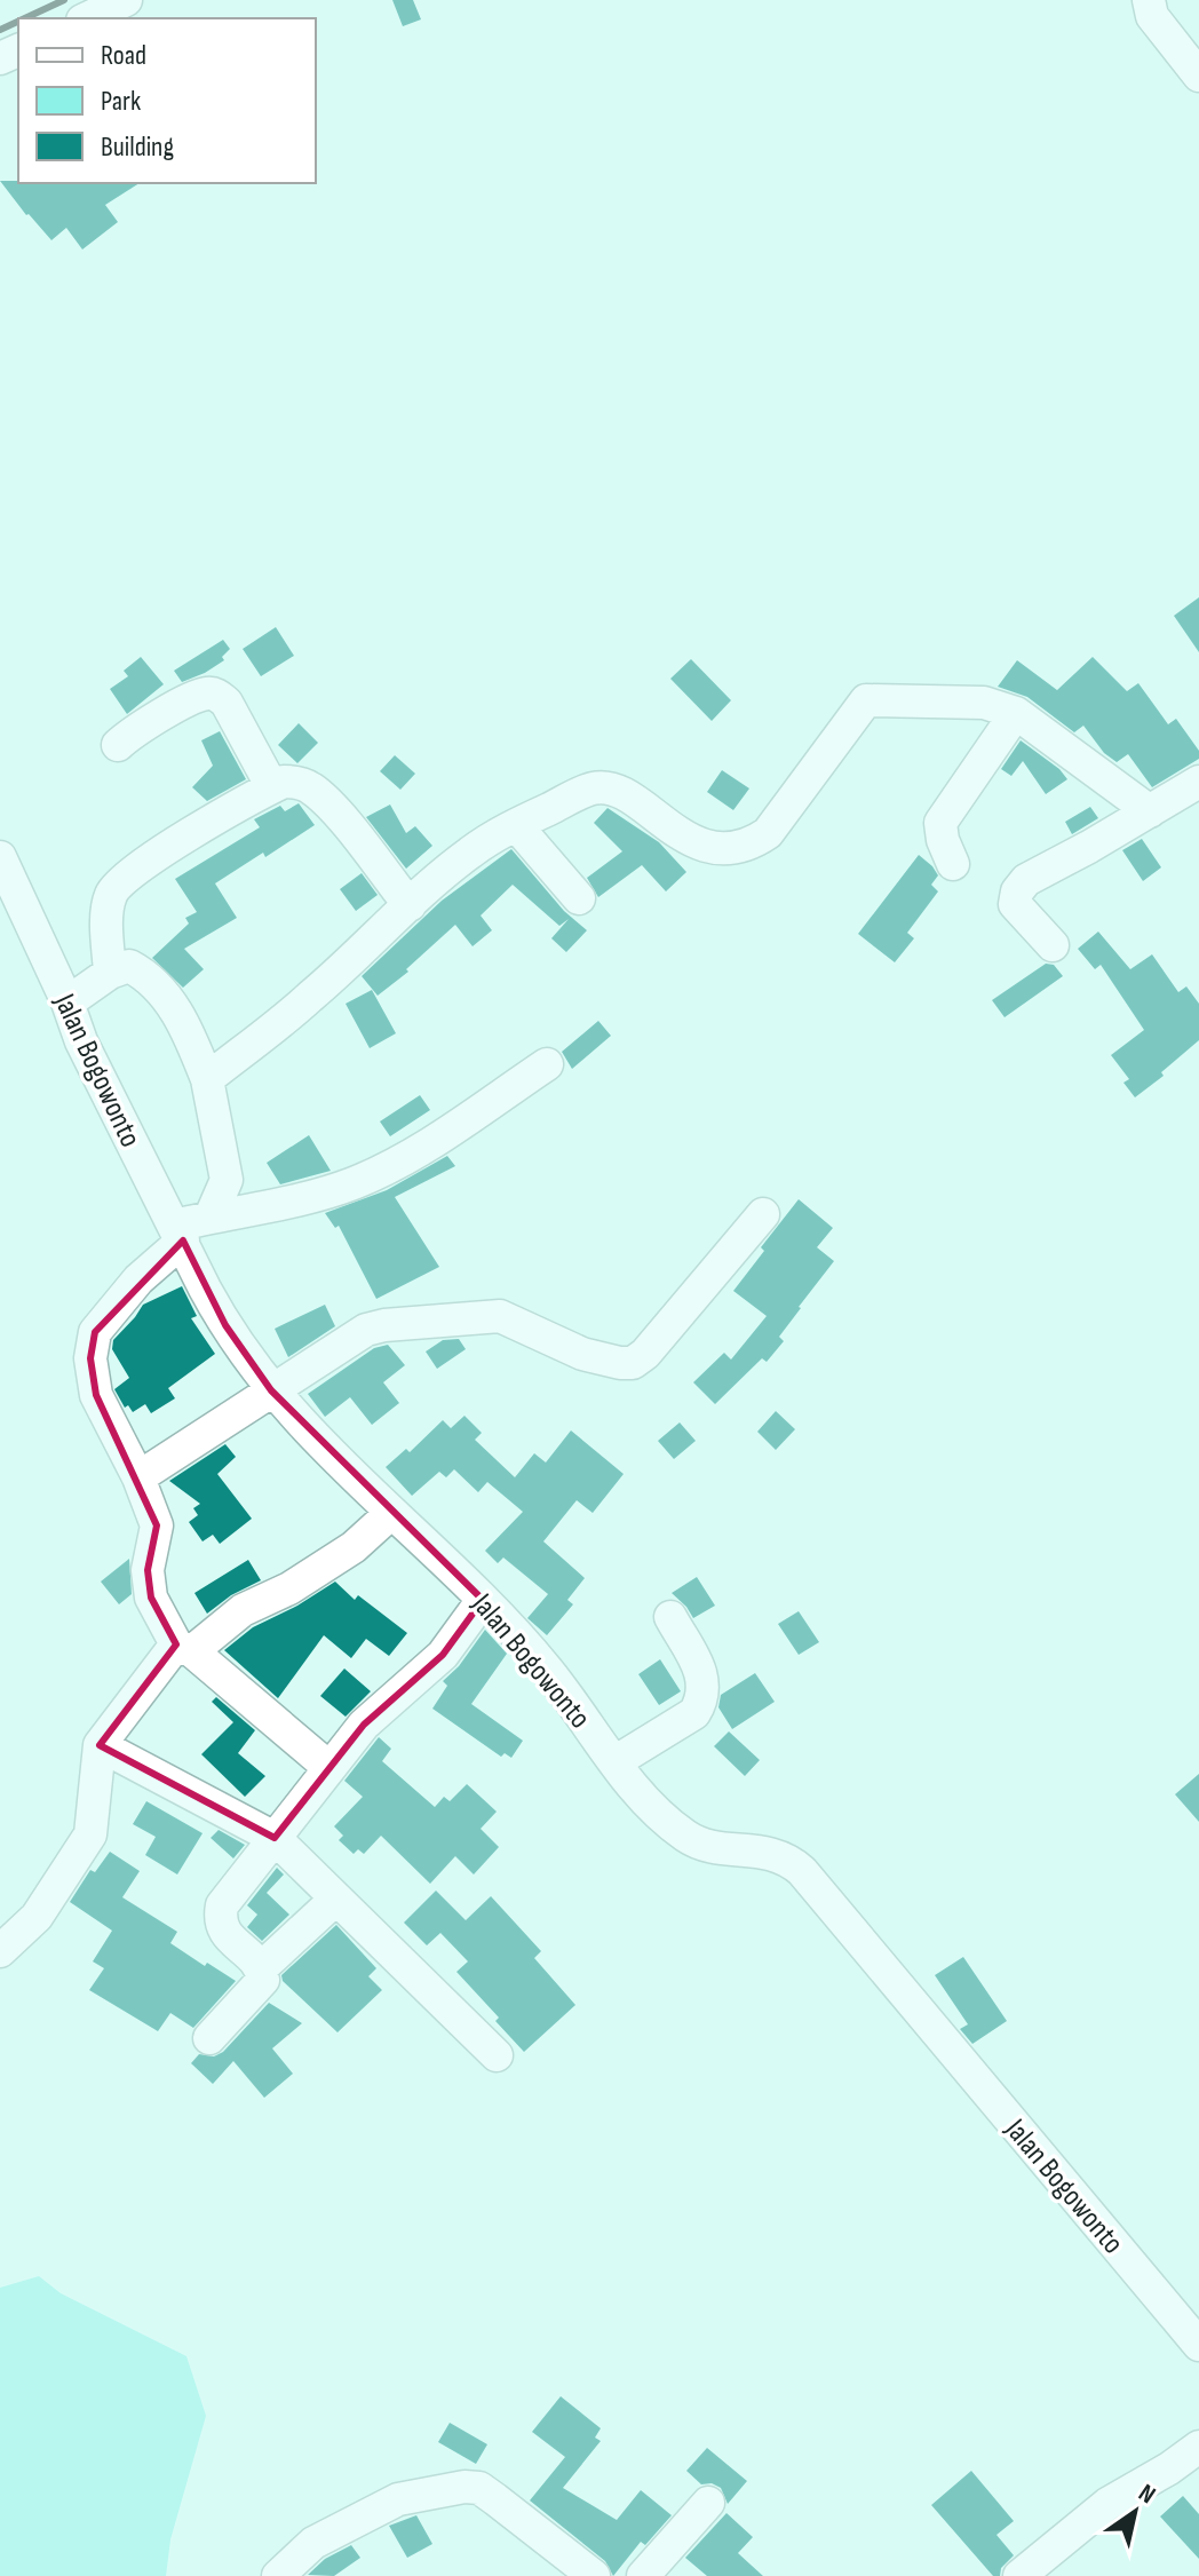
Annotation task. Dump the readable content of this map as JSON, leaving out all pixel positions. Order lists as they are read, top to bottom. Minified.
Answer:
{"streets":{"street":["Jalan Bogowonto"]},"legend":["Road","Park","Building"],"north":"top right"}
